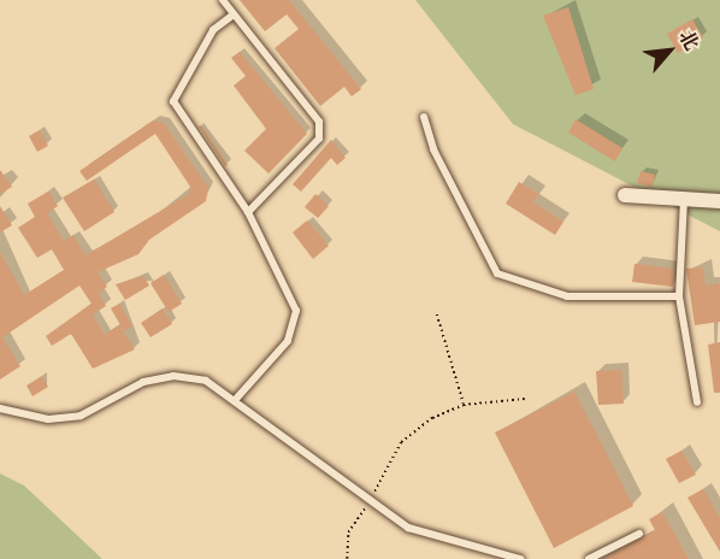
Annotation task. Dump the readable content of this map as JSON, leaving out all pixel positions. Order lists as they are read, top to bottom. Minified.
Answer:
{"north":"top right"}
